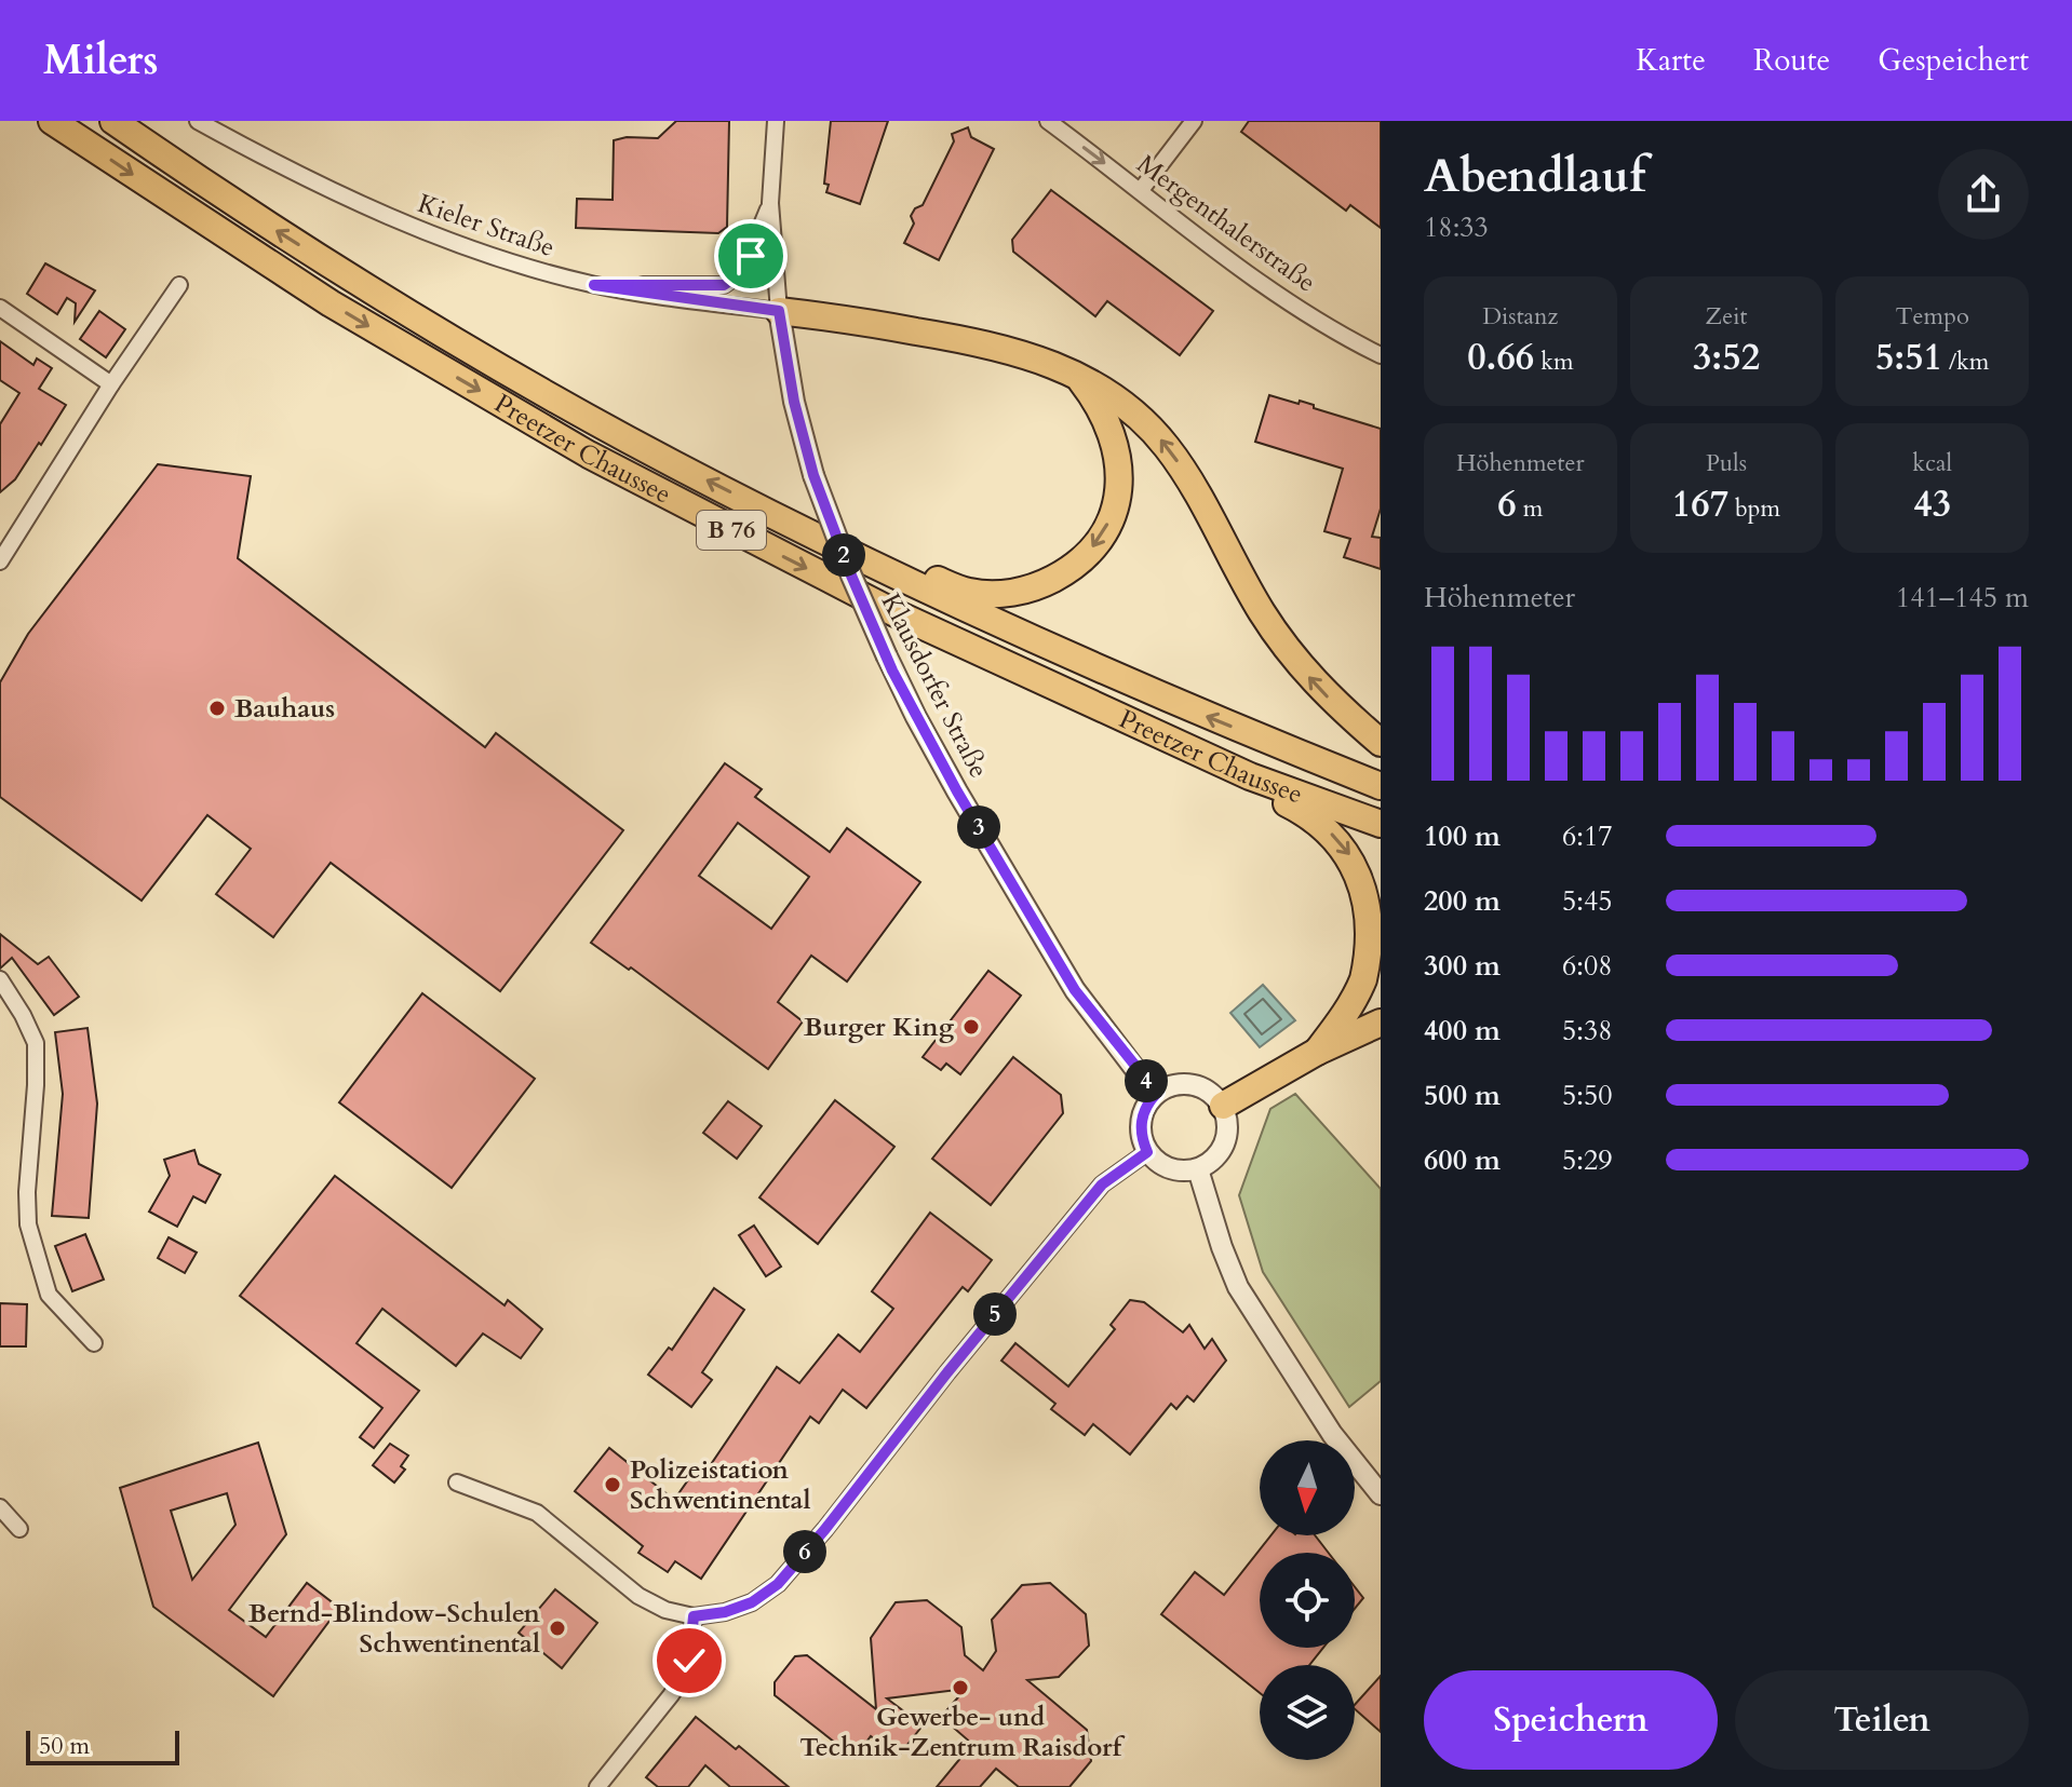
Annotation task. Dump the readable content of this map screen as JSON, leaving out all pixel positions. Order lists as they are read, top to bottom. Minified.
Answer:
{"streets":{"highway":["Preetzer Chaussee","B 76"],"street":["Mergenthalerstraße","Kieler Straße","Klausdorfer Straße"]},"crossings":[["Kieler Straße","B 76"],["Kieler Straße","Klausdorfer Straße"],["Preetzer Chaussee","B 76"],["B 76","Klausdorfer Straße"]],"places":["Bauhaus","Burger King","Polizeistation Schwentinental","Bernd-Blindow-Schulen Schwentinental","Gewerbe- und Technik-Zentrum Raisdorf"],"scale_bar":"50 m","north":"bottom","page":{"header":"Milers","nav":["Karte","Route","Gespeichert"],"heading":["Abendlauf","18:33"],"stats":[["Distanz","0.66 km"],["Zeit","3:52"],["Tempo","5:51 /km"],["Höhenmeter","6 m"],["Puls","167 bpm"],["kcal","43"]],"pins":["2","3","4","5","6"],"chart":["Höhenmeter","141–145 m"],"list":[{"name":"100 m","note":"6:17"},{"name":"200 m","note":"5:45"},{"name":"300 m","note":"6:08"},{"name":"400 m","note":"5:38"},{"name":"500 m","note":"5:50"},{"name":"600 m","note":"5:29"}],"buttons":["Speichern","Teilen"],"scale":"50 m"}}
